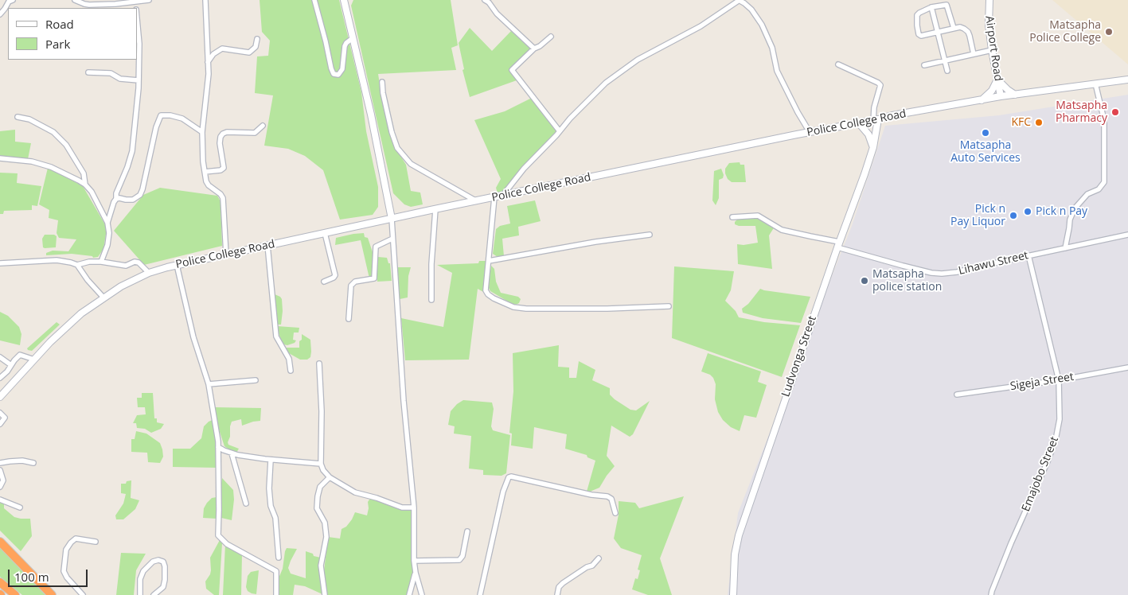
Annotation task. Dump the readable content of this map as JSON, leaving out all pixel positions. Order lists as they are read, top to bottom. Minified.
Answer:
{"streets":{"street":["Airport Road","Police College Road","Lihawu Street","Ludvonga Street","Sigeja Street","Emajobo Street"]},"crossings":[["Airport Road","Police College Road"],["Police College Road","Ludvonga Street"],["Lihawu Street","Ludvonga Street"],["Lihawu Street","Emajobo Street"],["Sigeja Street","Emajobo Street"]],"places":["Matsapha Police College","Matsapha Pharmacy","KFC","Matsapha Auto Services","Pick n Pay","Pick n Pay Liquor","Matsapha police station"],"legend":["Road","Park"],"scale_bar":"100 m"}
